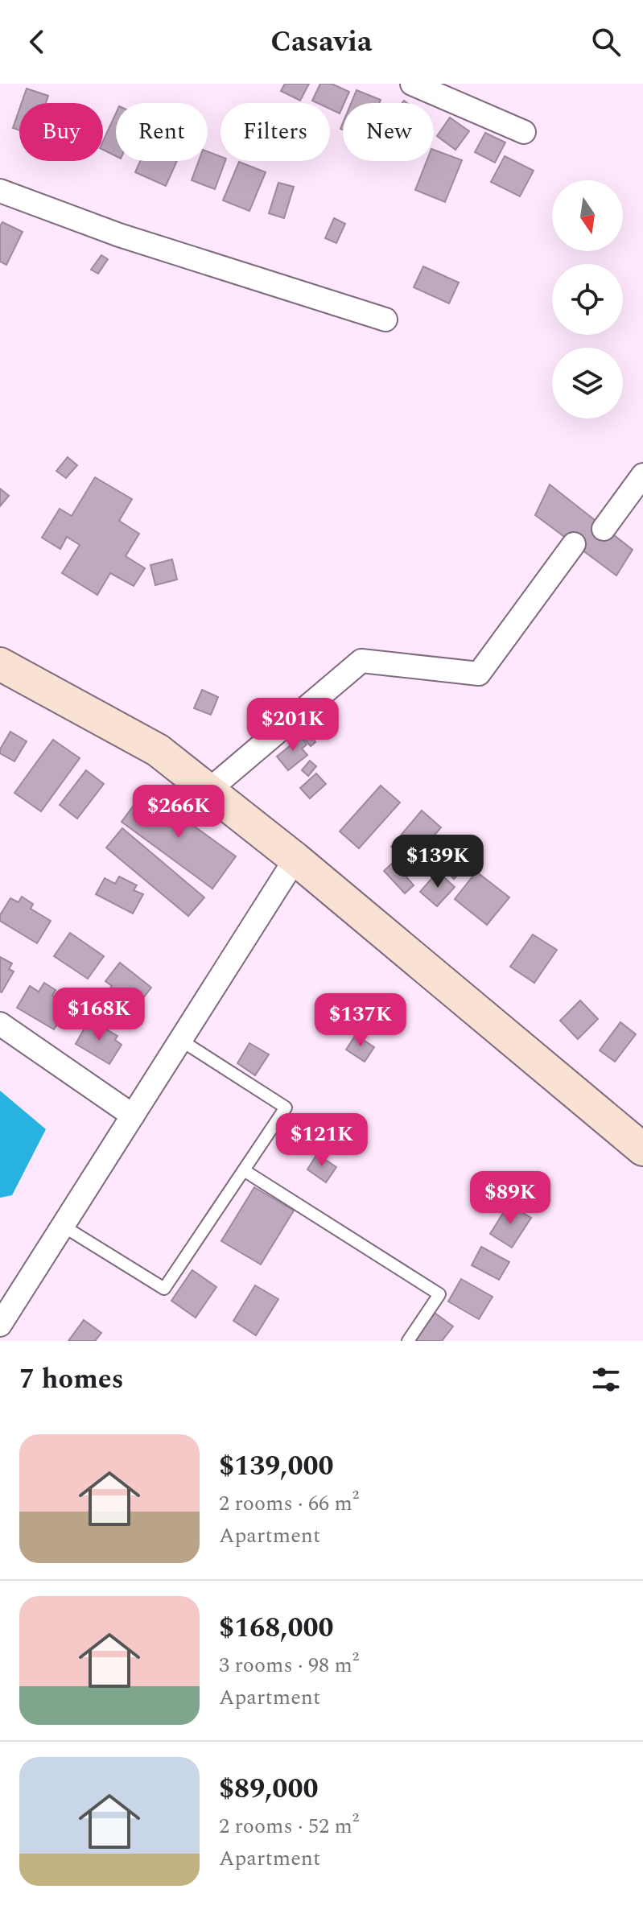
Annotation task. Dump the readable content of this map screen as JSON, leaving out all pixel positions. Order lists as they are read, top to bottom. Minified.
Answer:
{"north":"bottom","page":{"header":"Casavia","chip":["Buy","Rent","Filters","New"],"price":["$201K","$266K","$139K","$168K","$137K","$121K","$89K"],"heading":"7 homes","list":[{"name":"$139,000","note":"2 rooms · 66 m² · Apartment"},{"name":"$168,000","note":"3 rooms · 98 m² · Apartment"},{"name":"$89,000","note":"2 rooms · 52 m² · Apartment"}]}}
